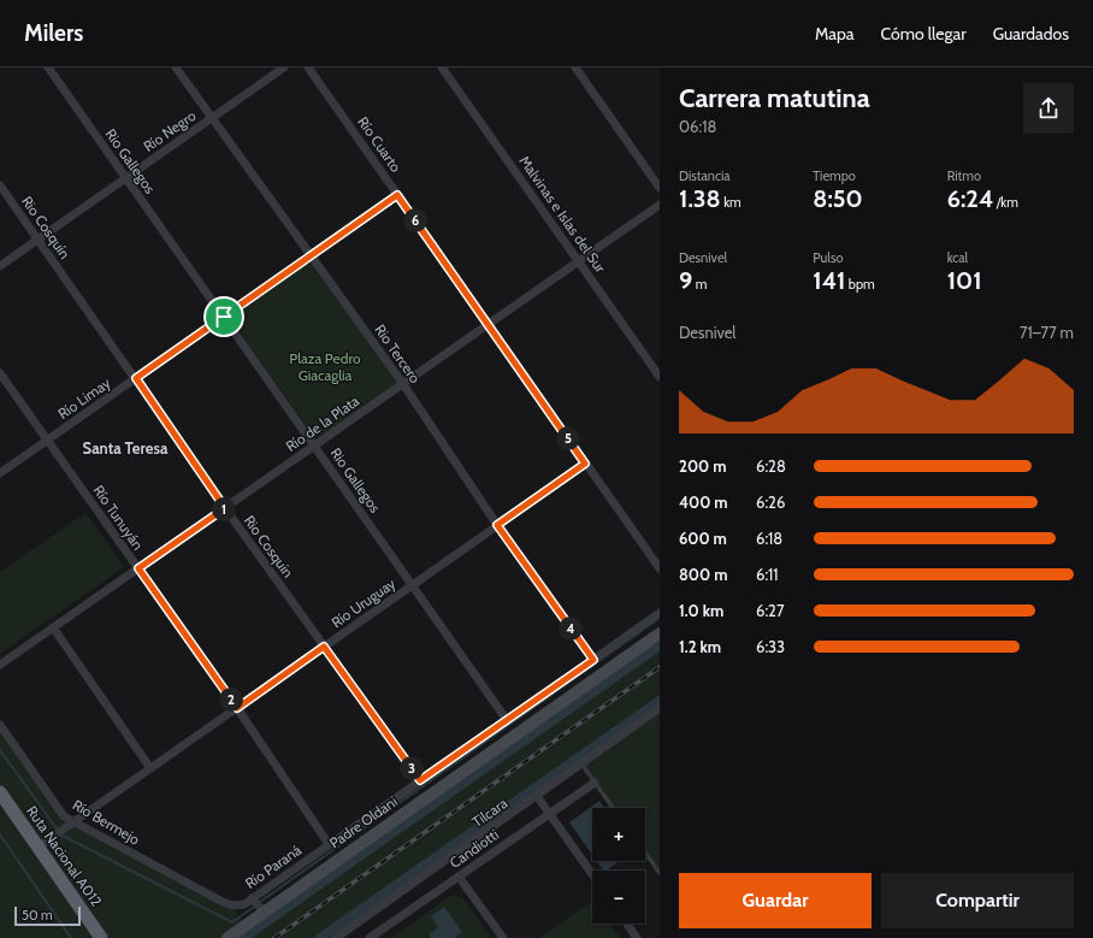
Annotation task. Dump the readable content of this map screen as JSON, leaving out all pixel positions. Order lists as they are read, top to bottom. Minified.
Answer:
{"streets":{"highway":["Ruta Nacional A012"],"main road":["Padre Oldani"],"street":["Río Negro","Río Cuarto","Rio Gallegos","Malvinas e Islas del Sur","Rio Cosquín","Rio Tercero","Río Limay","Río de la Plata","Río Tunuyán","Río Uruguay","Tilcara","Río Bermejo","Candiotti","Río Paraná"]},"crossings":[["Río Negro","Rio Gallegos"],["Río Negro","Rio Cosquín"],["Río Negro","Rio Tercero"],["Río Cuarto","Río Limay"],["Río Cuarto","Río de la Plata"],["Río Cuarto","Río Uruguay"],["Rio Gallegos","Río Limay"],["Rio Gallegos","Río de la Plata"],["Rio Gallegos","Río Uruguay"],["Rio Gallegos","Río Paraná"],["Malvinas e Islas del Sur","Río de la Plata"],["Rio Cosquín","Río Limay"],["Rio Cosquín","Río de la Plata"],["Rio Cosquín","Río Uruguay"],["Rio Cosquín","Río Paraná"],["Rio Tercero","Río Limay"],["Rio Tercero","Río de la Plata"],["Rio Tercero","Río Uruguay"],["Rio Tercero","Río Paraná"],["Río Limay","Río Tunuyán"],["Río de la Plata","Río Tunuyán"],["Río Tunuyán","Río Uruguay"],["Río Tunuyán","Río Paraná"],["Río Uruguay","Río Bermejo"],["Río Uruguay","Ruta Nacional A012"],["Río Bermejo","Río Paraná"]],"districts":["Santa Teresa"],"parks":["Plaza Pedro Giacaglia"],"scale_bar":"50 m","page":{"header":"Milers","nav":["Mapa","Cómo llegar","Guardados"],"heading":["Carrera matutina","06:18"],"stats":[["Distancia","1.38 km"],["Tiempo","8:50"],["Ritmo","6:24 /km"],["Desnivel","9 m"],["Pulso","141 bpm"],["kcal","101"]],"pins":["6","5","1","4","2","3"],"chart":["Desnivel","71–77 m"],"list":[{"name":"200 m","note":"6:28"},{"name":"400 m","note":"6:26"},{"name":"600 m","note":"6:18"},{"name":"800 m","note":"6:11"},{"name":"1.0 km","note":"6:27"},{"name":"1.2 km","note":"6:33"}],"map_buttons":["+","−"],"buttons":["Guardar","Compartir"],"scale":"50 m"}}
